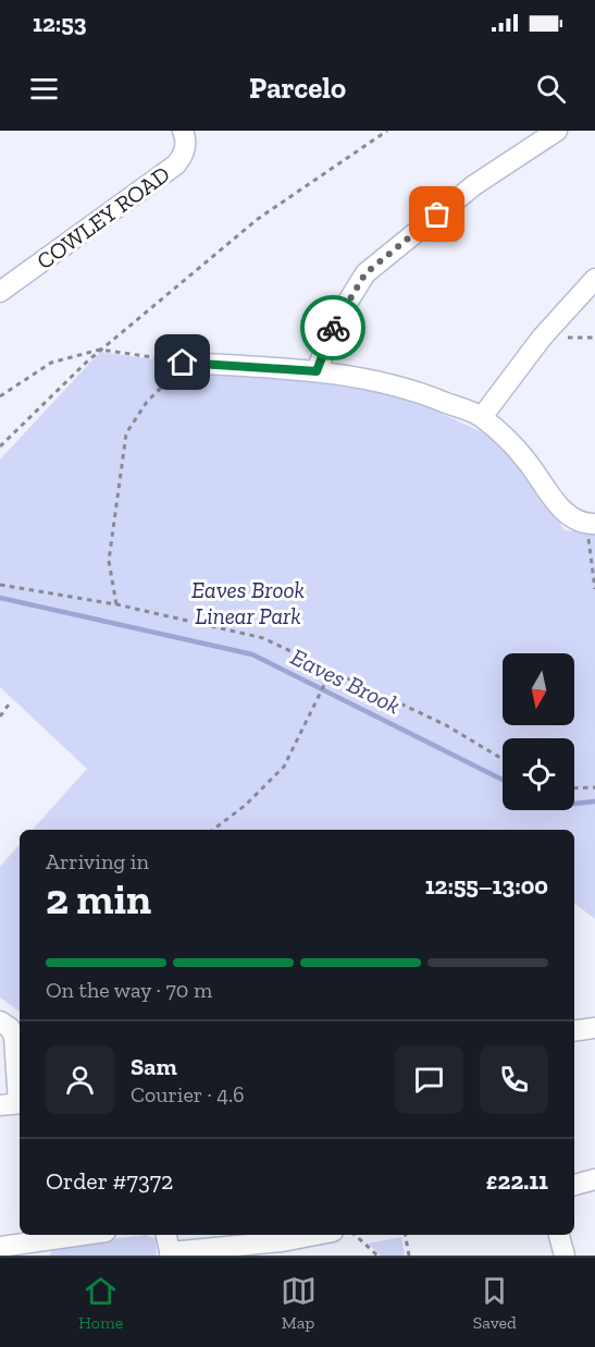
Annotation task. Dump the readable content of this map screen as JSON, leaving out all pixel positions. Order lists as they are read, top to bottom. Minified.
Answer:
{"streets":{"street":["COWLEY ROAD"]},"water":["Eaves Brook"],"parks":["Eaves Brook Linear Park"],"north":"bottom","page":{"status":"12:53","header":"Parcelo","heading":["2 min","Arriving in","12:55–13:00"],"panel":["Sam","Courier · 4.6","Order #7372","£22.11"],"bar":"On the way · 70 m","tabs":["Home","Map","Saved"]}}
